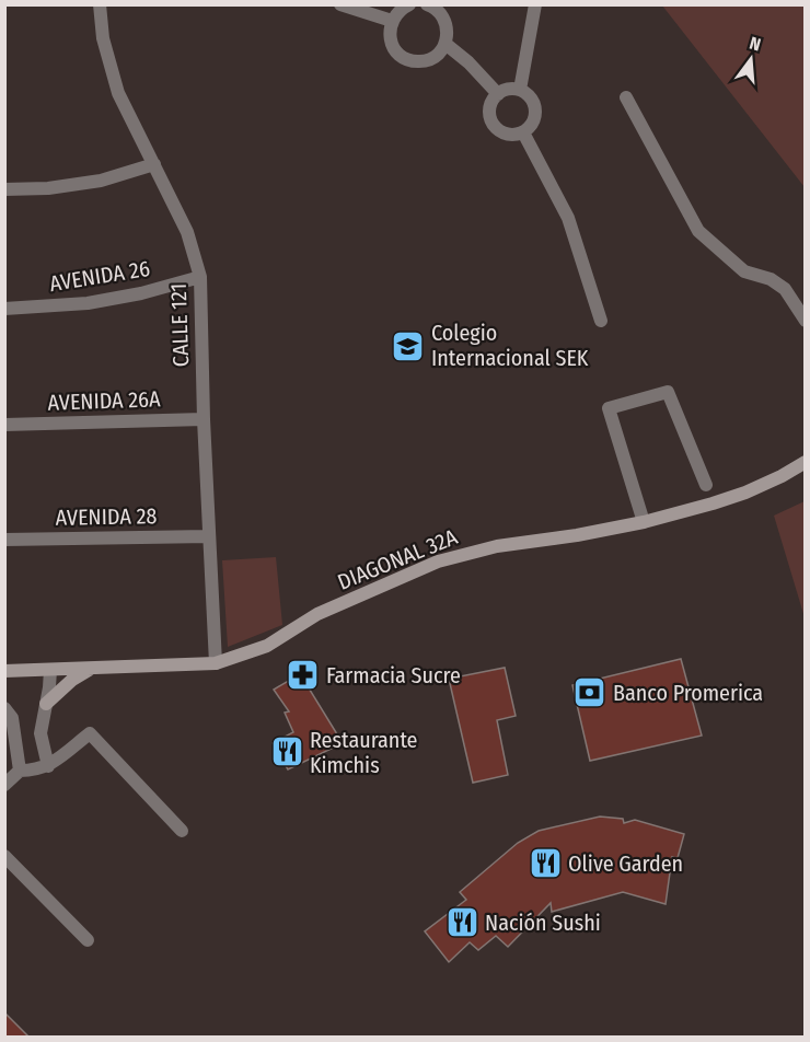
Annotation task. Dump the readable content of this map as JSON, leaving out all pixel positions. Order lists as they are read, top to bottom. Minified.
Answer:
{"streets":{"street":["AVENIDA 26","CALLE 121","AVENIDA 26A","AVENIDA 28","DIAGONAL 32A"]},"crossings":[["AVENIDA 26","CALLE 121"],["CALLE 121","AVENIDA 26A"],["CALLE 121","AVENIDA 28"],["CALLE 121","DIAGONAL 32A"]],"places":{"school or university":["Colegio Internacional SEK"],"pharmacy":["Farmacia Sucre"],"bank":["Banco Promerica"],"restaurant":["Restaurante Kimchis","Olive Garden","Nación Sushi"]},"north":"top"}
